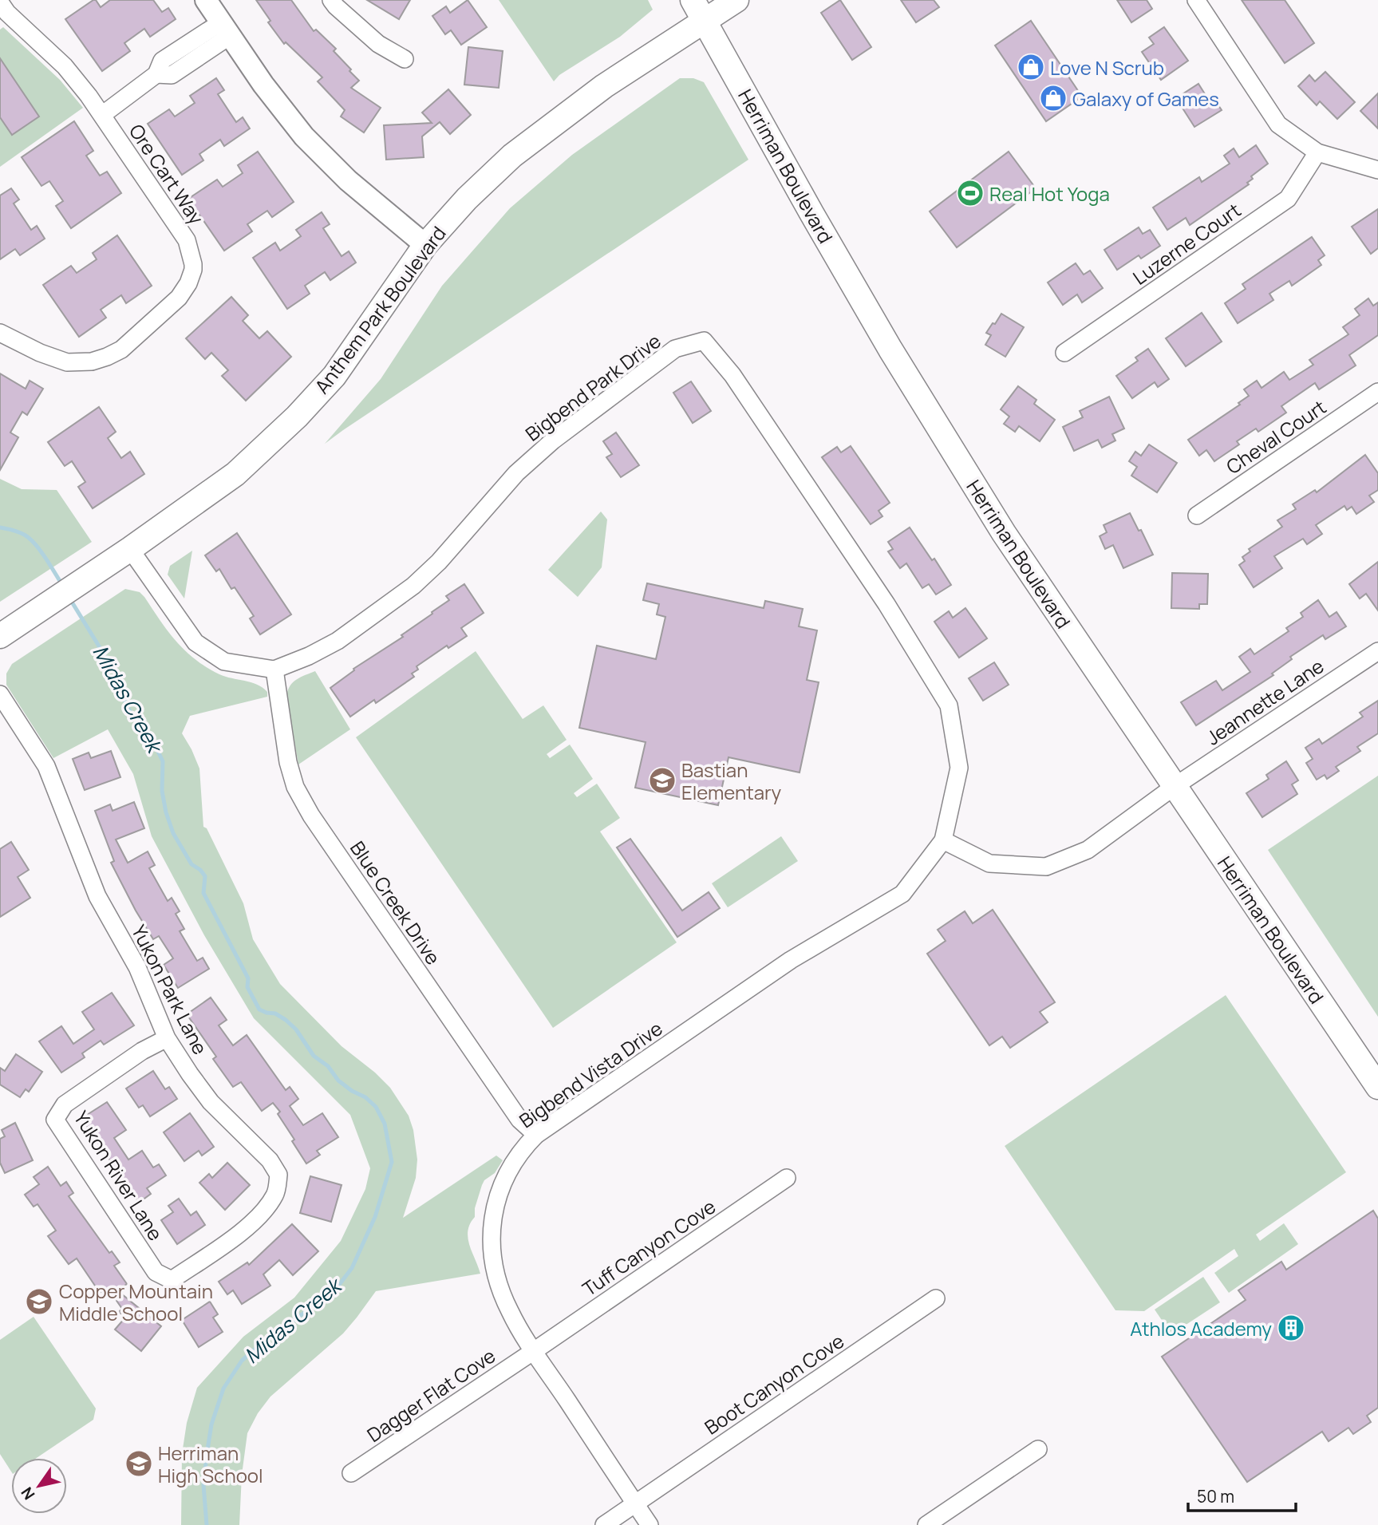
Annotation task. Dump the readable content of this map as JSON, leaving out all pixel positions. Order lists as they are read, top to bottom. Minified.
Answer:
{"streets":{"main road":["Herriman Boulevard","Anthem Park Boulevard"],"street":["Ore Cart Way","Luzerne Court","Bigbend Park Drive","Cheval Court","Jeannette Lane","Blue Creek Drive","Yukon Park Lane","Bigbend Vista Drive","Yukon River Lane","Tuff Canyon Cove","Boot Canyon Cove","Dagger Flat Cove"]},"crossings":[["Herriman Boulevard","Anthem Park Boulevard"],["Herriman Boulevard","Jeannette Lane"],["Bigbend Park Drive","Jeannette Lane"],["Bigbend Park Drive","Blue Creek Drive"],["Bigbend Park Drive","Bigbend Vista Drive"],["Jeannette Lane","Bigbend Vista Drive"],["Blue Creek Drive","Bigbend Vista Drive"],["Yukon Park Lane","Yukon River Lane"],["Bigbend Vista Drive","Tuff Canyon Cove"],["Bigbend Vista Drive","Boot Canyon Cove"],["Bigbend Vista Drive","Dagger Flat Cove"],["Tuff Canyon Cove","Dagger Flat Cove"]],"water":["Midas Creek"],"places":{"shop":["Love N Scrub","Galaxy of Games"],"sports":["Real Hot Yoga"],"school or university":["Bastian Elementary","Copper Mountain Middle School","Herriman High School"],"building":["Athlos Academy"]},"scale_bar":"50 m","north":"bottom left"}
